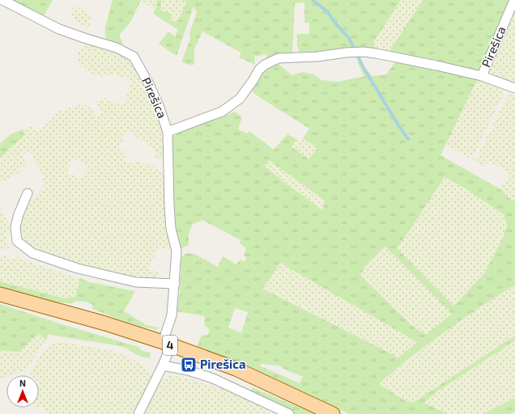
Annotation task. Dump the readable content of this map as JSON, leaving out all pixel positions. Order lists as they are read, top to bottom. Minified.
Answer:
{"streets":{"main road":["4"],"street":["Pirešica"]},"crossings":[["Pirešica","4"]],"places":{"bus stop":["Pirešica"]},"north":"top"}
